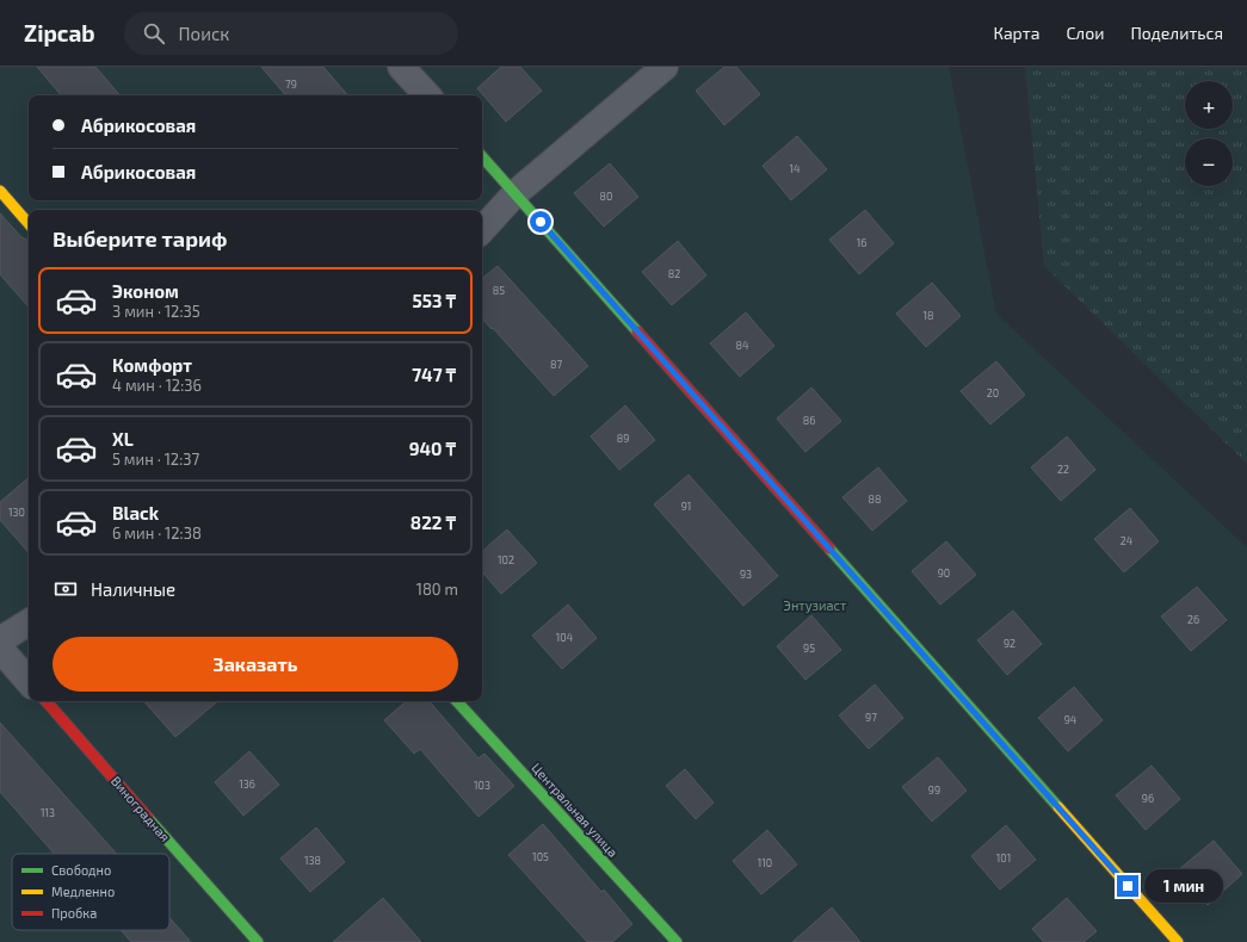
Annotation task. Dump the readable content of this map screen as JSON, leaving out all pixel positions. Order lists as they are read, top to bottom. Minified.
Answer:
{"streets":{"street":["Виноградная","Центральная улица"]},"parks":["Энтузиаст"],"house_numbers":["79","14","80","16","82","85","18","84","87","20","86","89","22","88","91","130","24","102","90","93","26","104","92","95","97","94","136","103","99","96","113","105","101","138","110"],"legend":["Свободно","Медленно","Пробка"],"page":{"header":"Zipcab","search":"Поиск","nav":["Карта","Слои","Поделиться"],"map_buttons":["+","−"],"banner":["Абрикосовая","Абрикосовая"],"heading":"Выберите тариф","list":[{"name":"Эконом","note":"3 мин · 12:35","value":"553 ₸"},{"name":"Комфорт","note":"4 мин · 12:36","value":"747 ₸"},{"name":"XL","note":"5 мин · 12:37","value":"940 ₸"},{"name":"Black","note":"6 мин · 12:38","value":"822 ₸"}],"pay":["Наличные","180 m"],"buttons":"Заказать","bubble":"1 мин"}}
